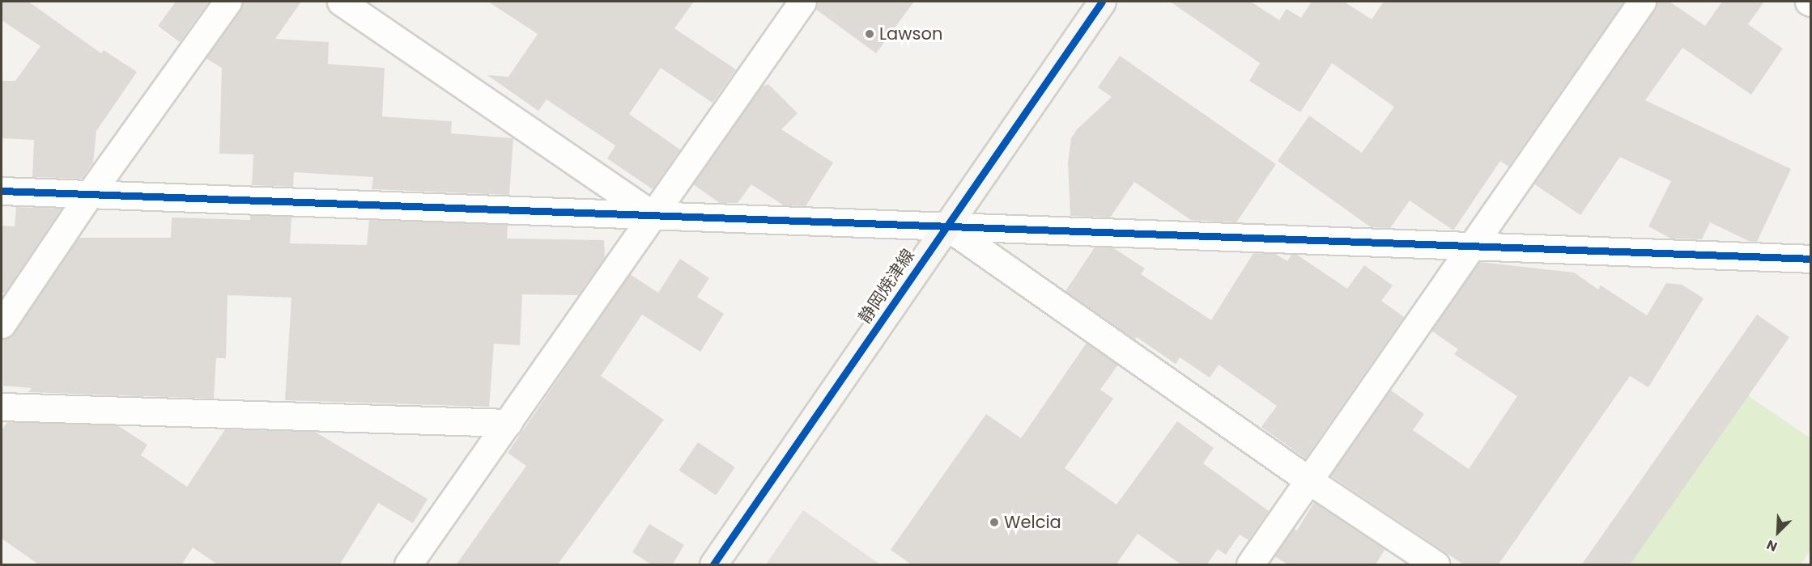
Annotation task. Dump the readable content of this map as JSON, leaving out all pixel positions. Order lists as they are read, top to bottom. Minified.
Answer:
{"streets":{"main road":["静岡焼津線"]},"places":["Lawson","Welcia"],"north":"bottom left"}
